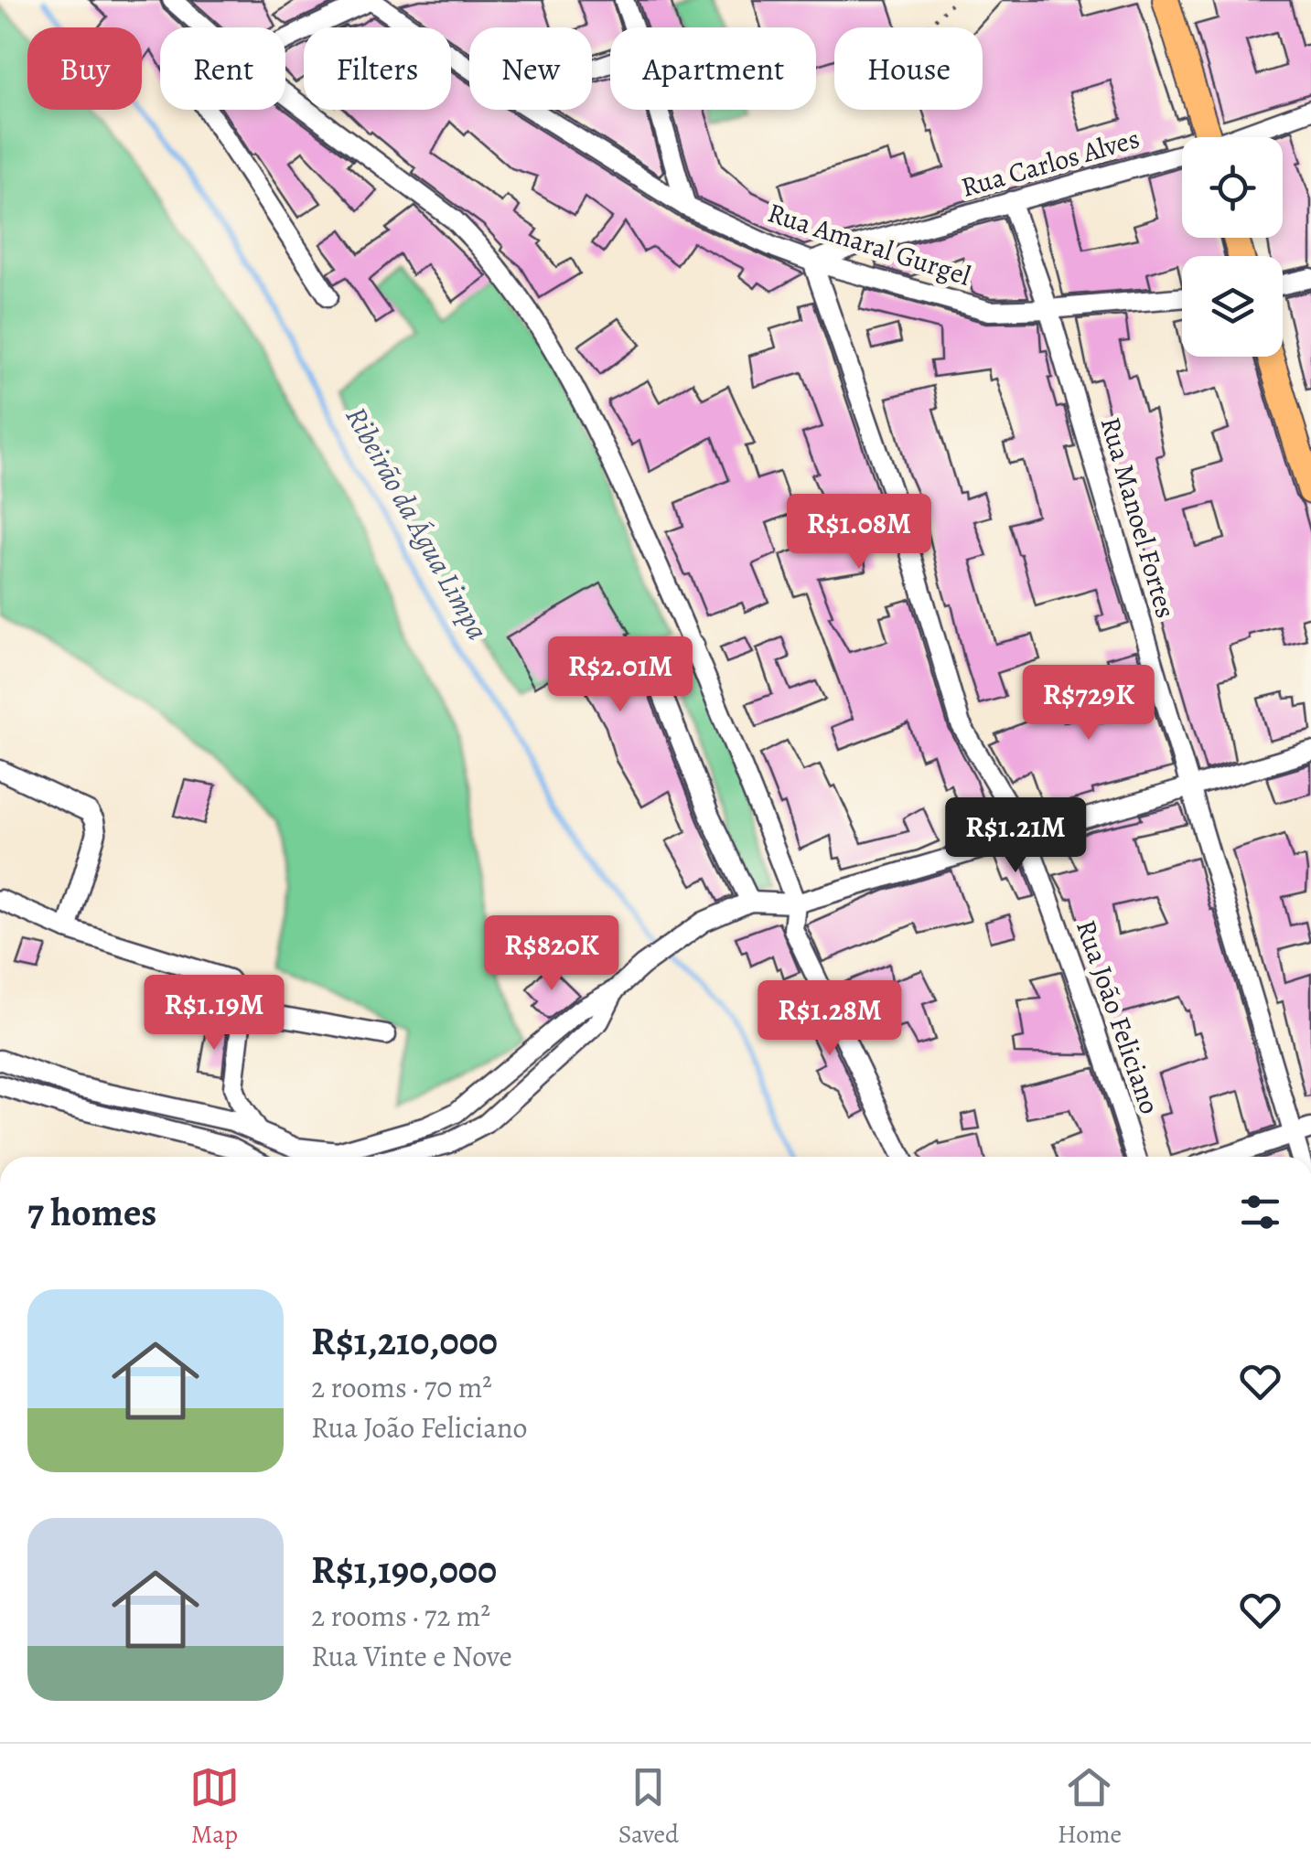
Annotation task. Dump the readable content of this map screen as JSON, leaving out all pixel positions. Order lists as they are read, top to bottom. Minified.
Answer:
{"streets":{"street":["Rua Carlos Alves","Rua Amaral Gurgel","Rua Manoel Fortes","Rua João Feliciano"]},"crossings":[["Rua Carlos Alves","Rua Amaral Gurgel"],["Rua Carlos Alves","Rua Manoel Fortes"],["Rua Carlos Alves","Rua João Feliciano"],["Rua Amaral Gurgel","Rua Manoel Fortes"],["Rua Amaral Gurgel","Rua João Feliciano"]],"water":["Ribeirão da Água Limpa"],"page":{"chip":["Buy","Rent","Filters","New","Apartment","House"],"price":["R$1.08M","R$2.01M","R$729K","R$1.21M","R$820K","R$1.19M","R$1.28M"],"heading":"7 homes","list":[{"name":"R$1,210,000","note":"2 rooms · 70 m² · Rua João Feliciano"},{"name":"R$1,190,000","note":"2 rooms · 72 m² · Rua Vinte e Nove"}],"tabs":["Map","Saved","Home"]}}
